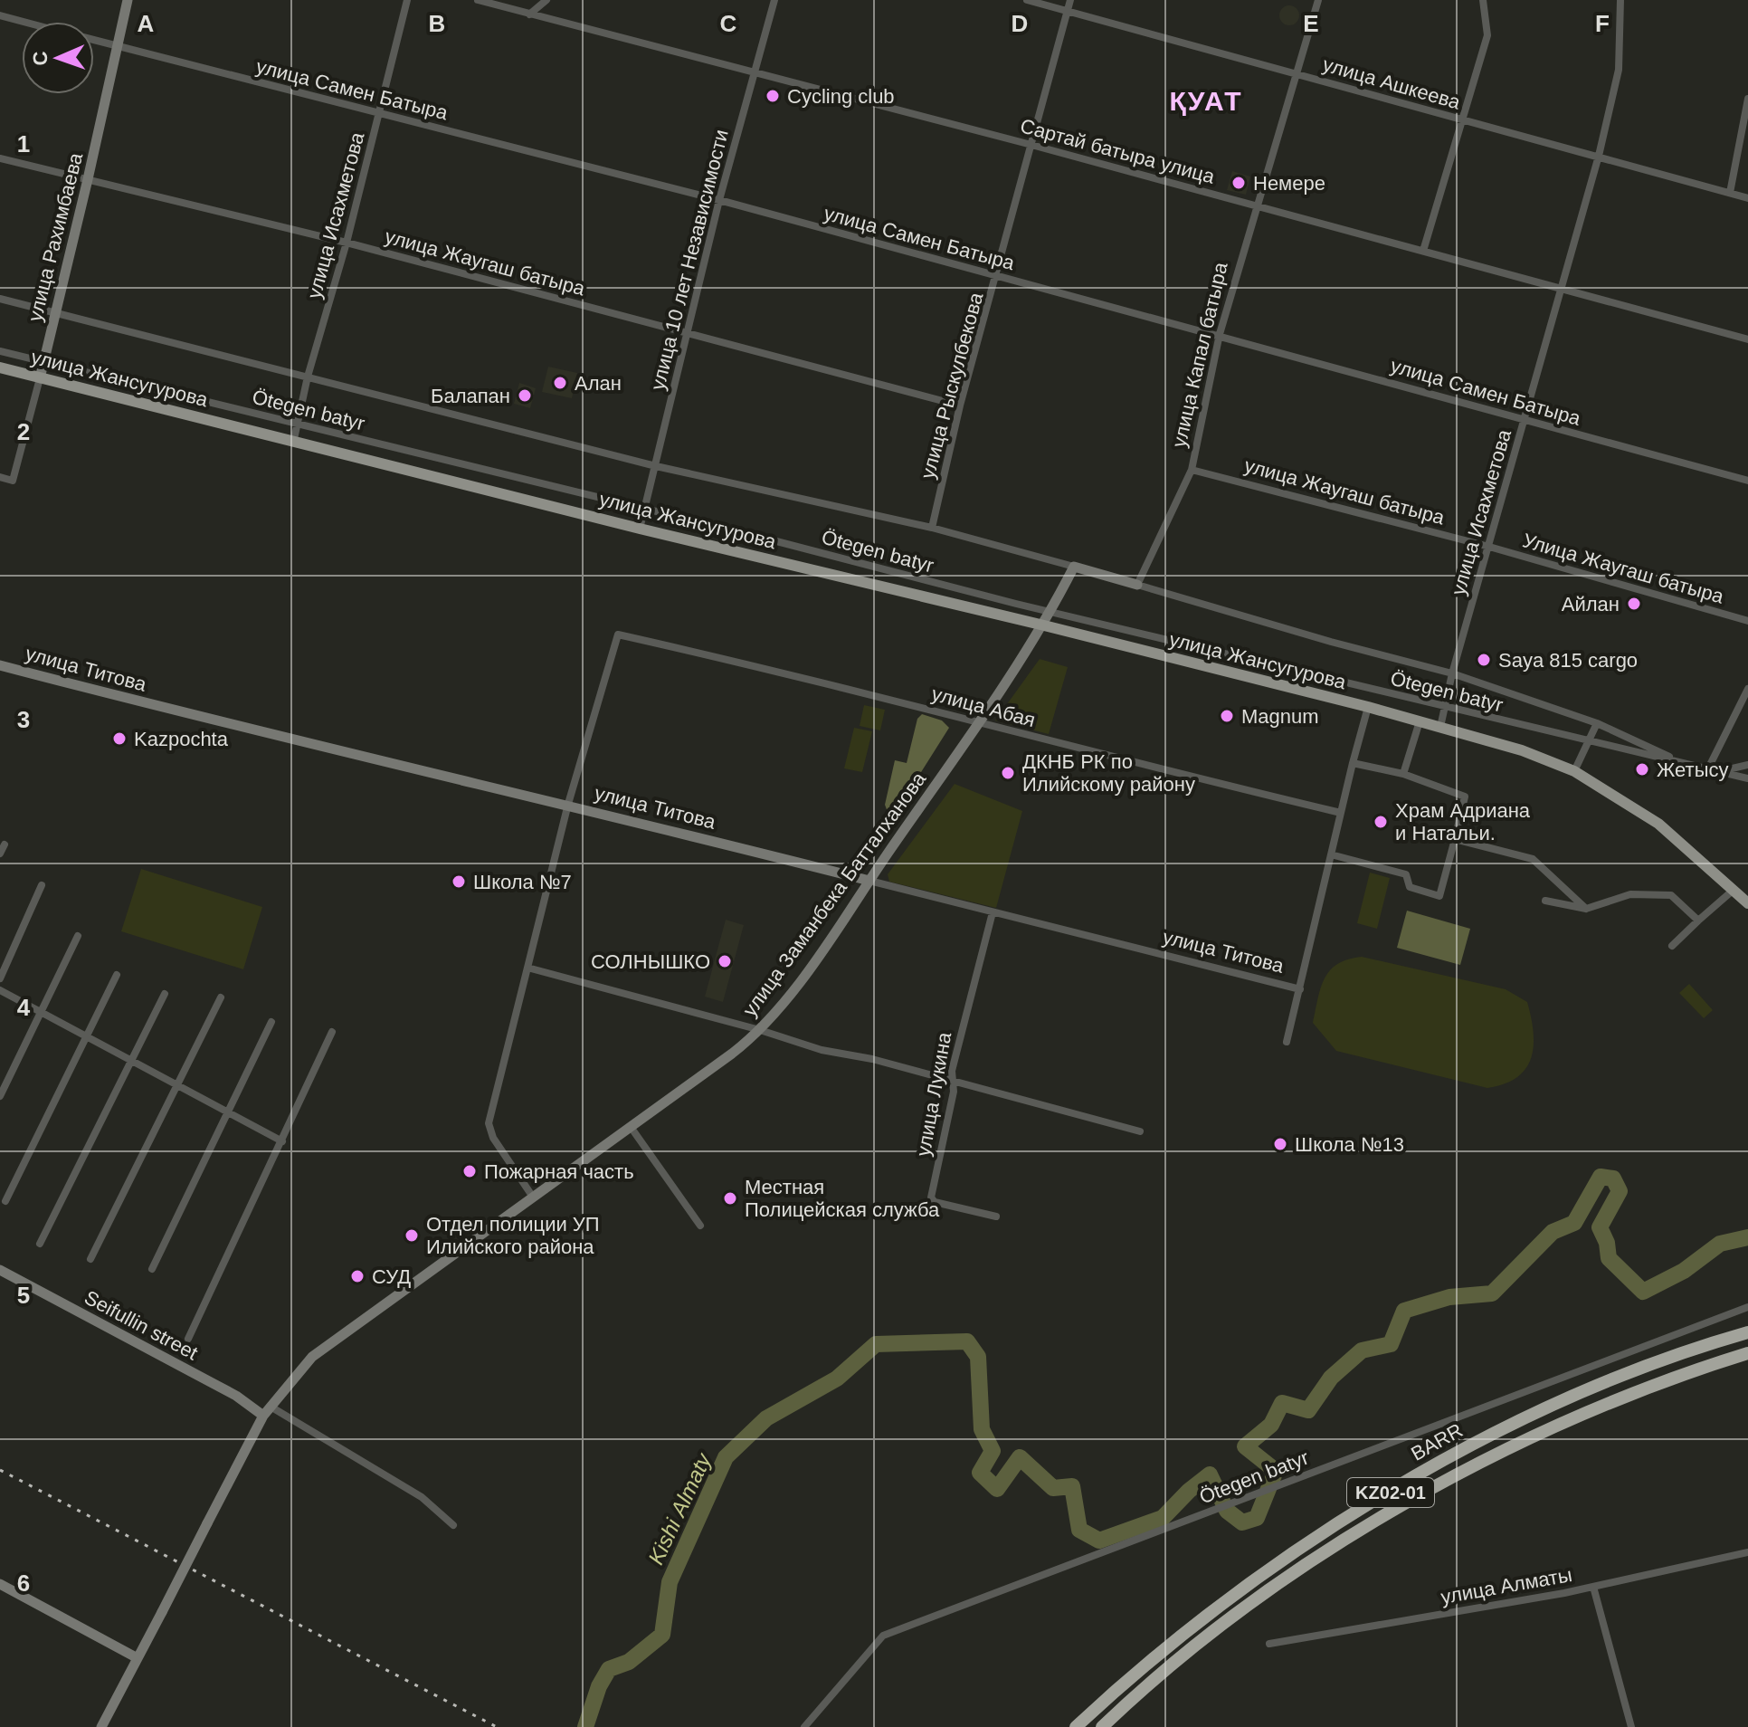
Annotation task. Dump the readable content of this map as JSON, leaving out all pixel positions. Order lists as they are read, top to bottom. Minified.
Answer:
{"streets":{"highway":["BARR","KZ02-01"],"main road":["улица Жансугурова"],"street":["улица Ашкеева","улица Самен Батыра","Сартай батыра улица","улица Исахметова","улица Рахимбаева","улица 10 лет Независимости","улица Жаугаш батыра","улица Капал батыра","улица Рыскулбекова","Ötegen batyr","Улица Жаугаш батыра","улица Титова","улица Абая","улица Заманбека Батталханова","улица Лукина","Seifullin street","улица Алматы"]},"crossings":[["улица Ашкеева","улица Исахметова"],["улица Ашкеева","улица Капал батыра"],["улица Ашкеева","улица Рыскулбекова"],["улица Самен Батыра","улица Исахметова"],["улица Самен Батыра","улица Рахимбаева"],["улица Самен Батыра","улица 10 лет Независимости"],["улица Самен Батыра","улица Капал батыра"],["улица Самен Батыра","улица Рыскулбекова"],["Сартай батыра улица","улица Исахметова"],["Сартай батыра улица","улица 10 лет Независимости"],["Сартай батыра улица","улица Капал батыра"],["Сартай батыра улица","улица Рыскулбекова"],["улица Исахметова","улица Жаугаш батыра"],["улица Исахметова","улица Жансугурова"],["улица Исахметова","Улица Жаугаш батыра"],["улица Рахимбаева","улица Жаугаш батыра"],["улица Рахимбаева","улица Жансугурова"],["улица 10 лет Независимости","улица Жаугаш батыра"],["улица 10 лет Независимости","улица Жансугурова"],["улица Жаугаш батыра","улица Капал батыра"],["улица Жаугаш батыра","улица Рыскулбекова"],["улица Жаугаш батыра","Улица Жаугаш батыра"],["улица Жансугурова","улица Заманбека Батталханова"],["улица Титова","улица Абая"],["улица Титова","улица Заманбека Батталханова"],["улица Титова","улица Лукина"],["улица Абая","улица Заманбека Батталханова"],["улица Заманбека Батталханова","Seifullin street"]],"districts":["ҚУАТ"],"water":["Kіshі Almaty"],"places":["Cycling club","Немере","Алан","Балапан","Айлан","Saya 815 cargo","Magnum","Kazpochta","Жетысу","ДКНБ РК по Илийскому району","Храм Адриана и Натальи.","Школа №7","СОЛНЫШКО","Школа №13","Пожарная часть","Местная Полицейская служба","Отдел полиции УП Илийского района","СУД"],"north":"left","grid":{"columns":["A","B","C","D","E","F"],"rows":["1","2","3","4","5","6"]}}
